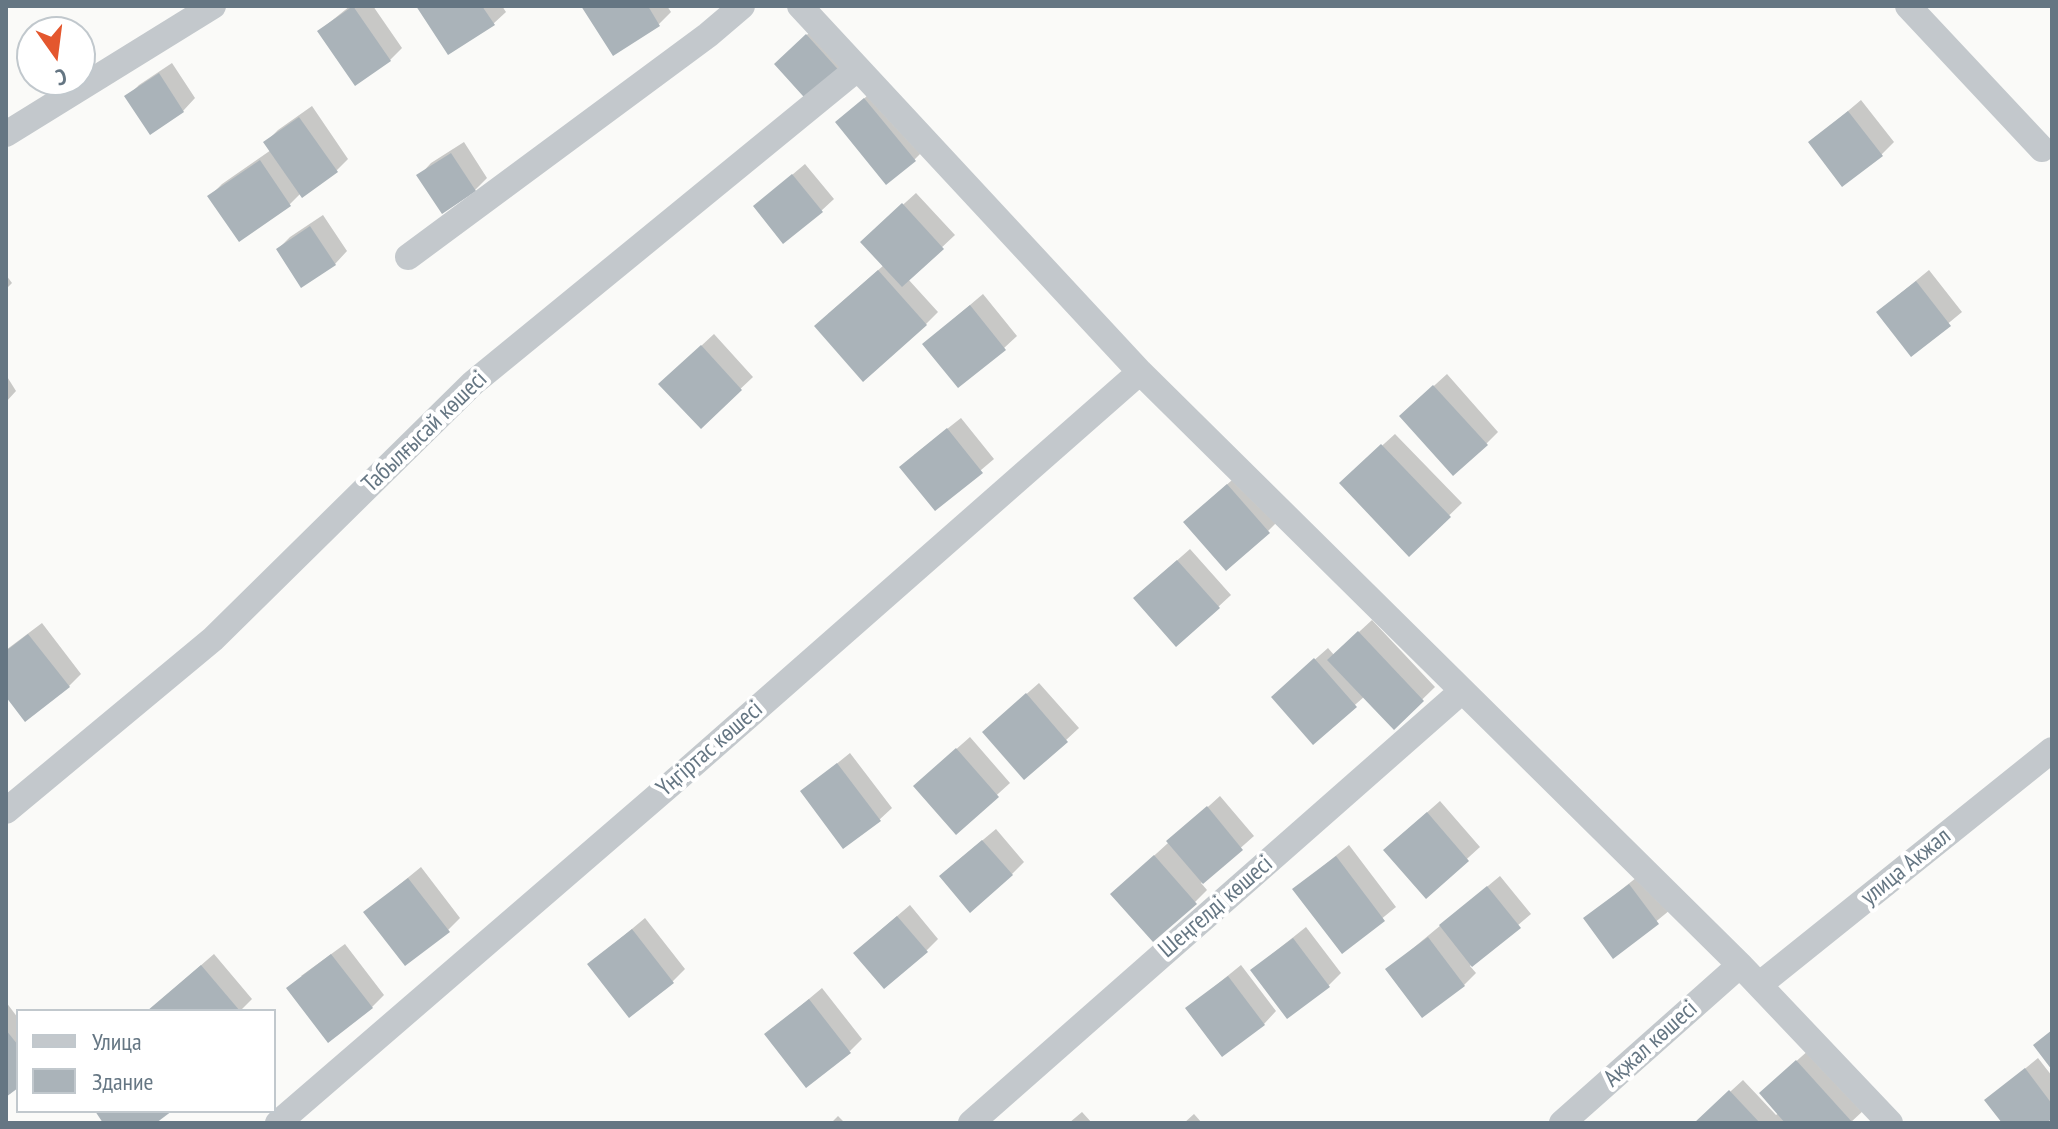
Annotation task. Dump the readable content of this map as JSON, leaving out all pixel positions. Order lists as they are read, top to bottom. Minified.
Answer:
{"streets":{"street":["Табылғысай көшесі","Үңгіртас көшесі","улица Акжал","Шеңгелді көшесі","Ақжал көшесі"]},"legend":["Улица","Здание"],"north":"bottom"}
